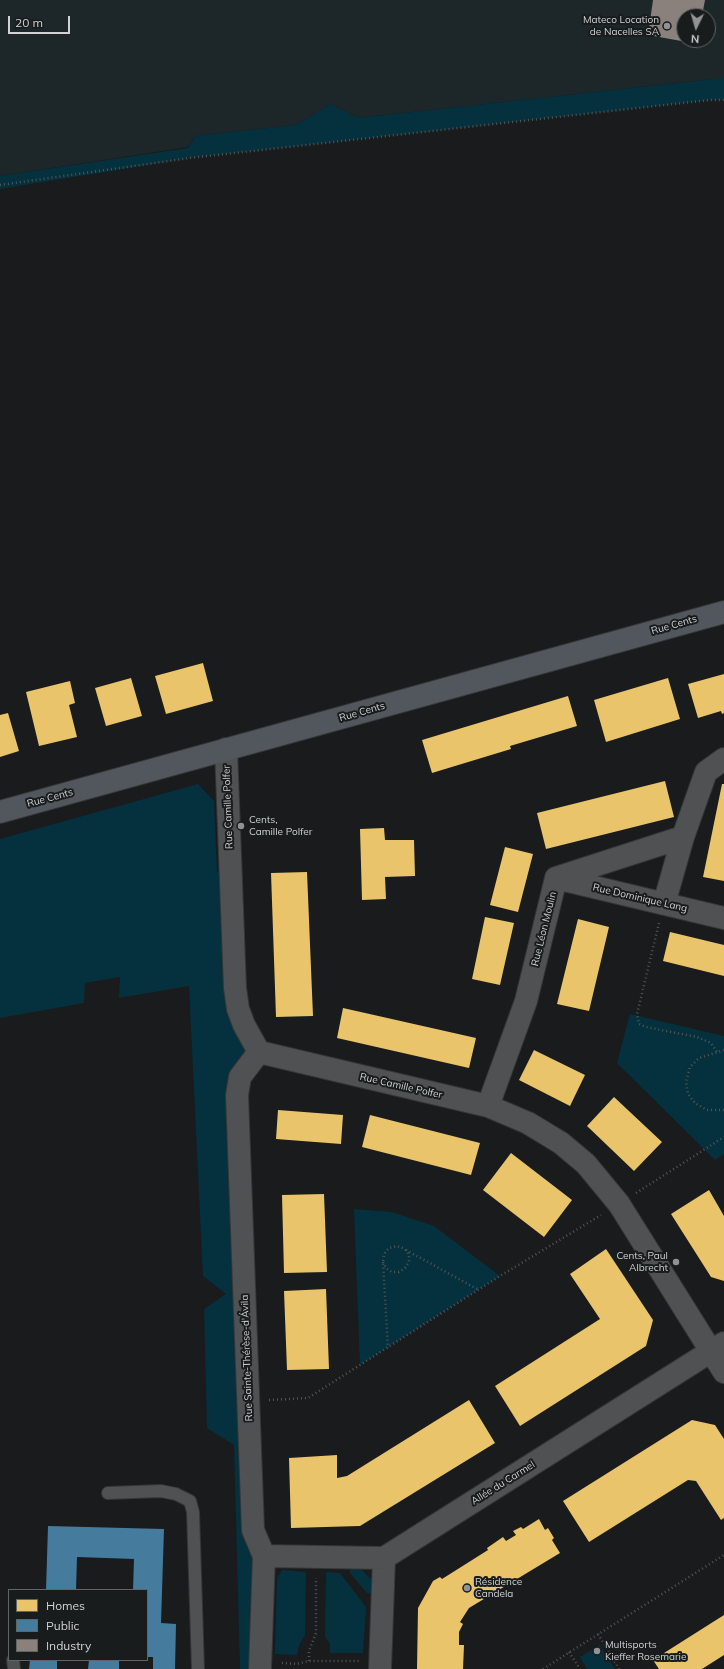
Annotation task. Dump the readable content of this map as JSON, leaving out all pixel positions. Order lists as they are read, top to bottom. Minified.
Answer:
{"streets":{"main road":["Rue Cents"],"street":["Rue Camille Polfer","Rue Dominique Lang","Rue Léon Moulin","Rue Sainte-Thérèse-d'Ávila","Allée du Carmel"]},"crossings":[["Rue Cents","Rue Camille Polfer"],["Rue Camille Polfer","Rue Léon Moulin"],["Rue Camille Polfer","Rue Sainte-Thérèse-d'Ávila"],["Rue Camille Polfer","Allée du Carmel"],["Rue Dominique Lang","Rue Léon Moulin"]],"places":["Mateco Location de Nacelles SA","Cents, Camille Polfer","Cents, Paul Albrecht","Résidence Candela","Multisports Kieffer Rosemarie"],"legend":["Homes","Public","Industry"],"scale_bar":"20 m","north":"bottom"}
